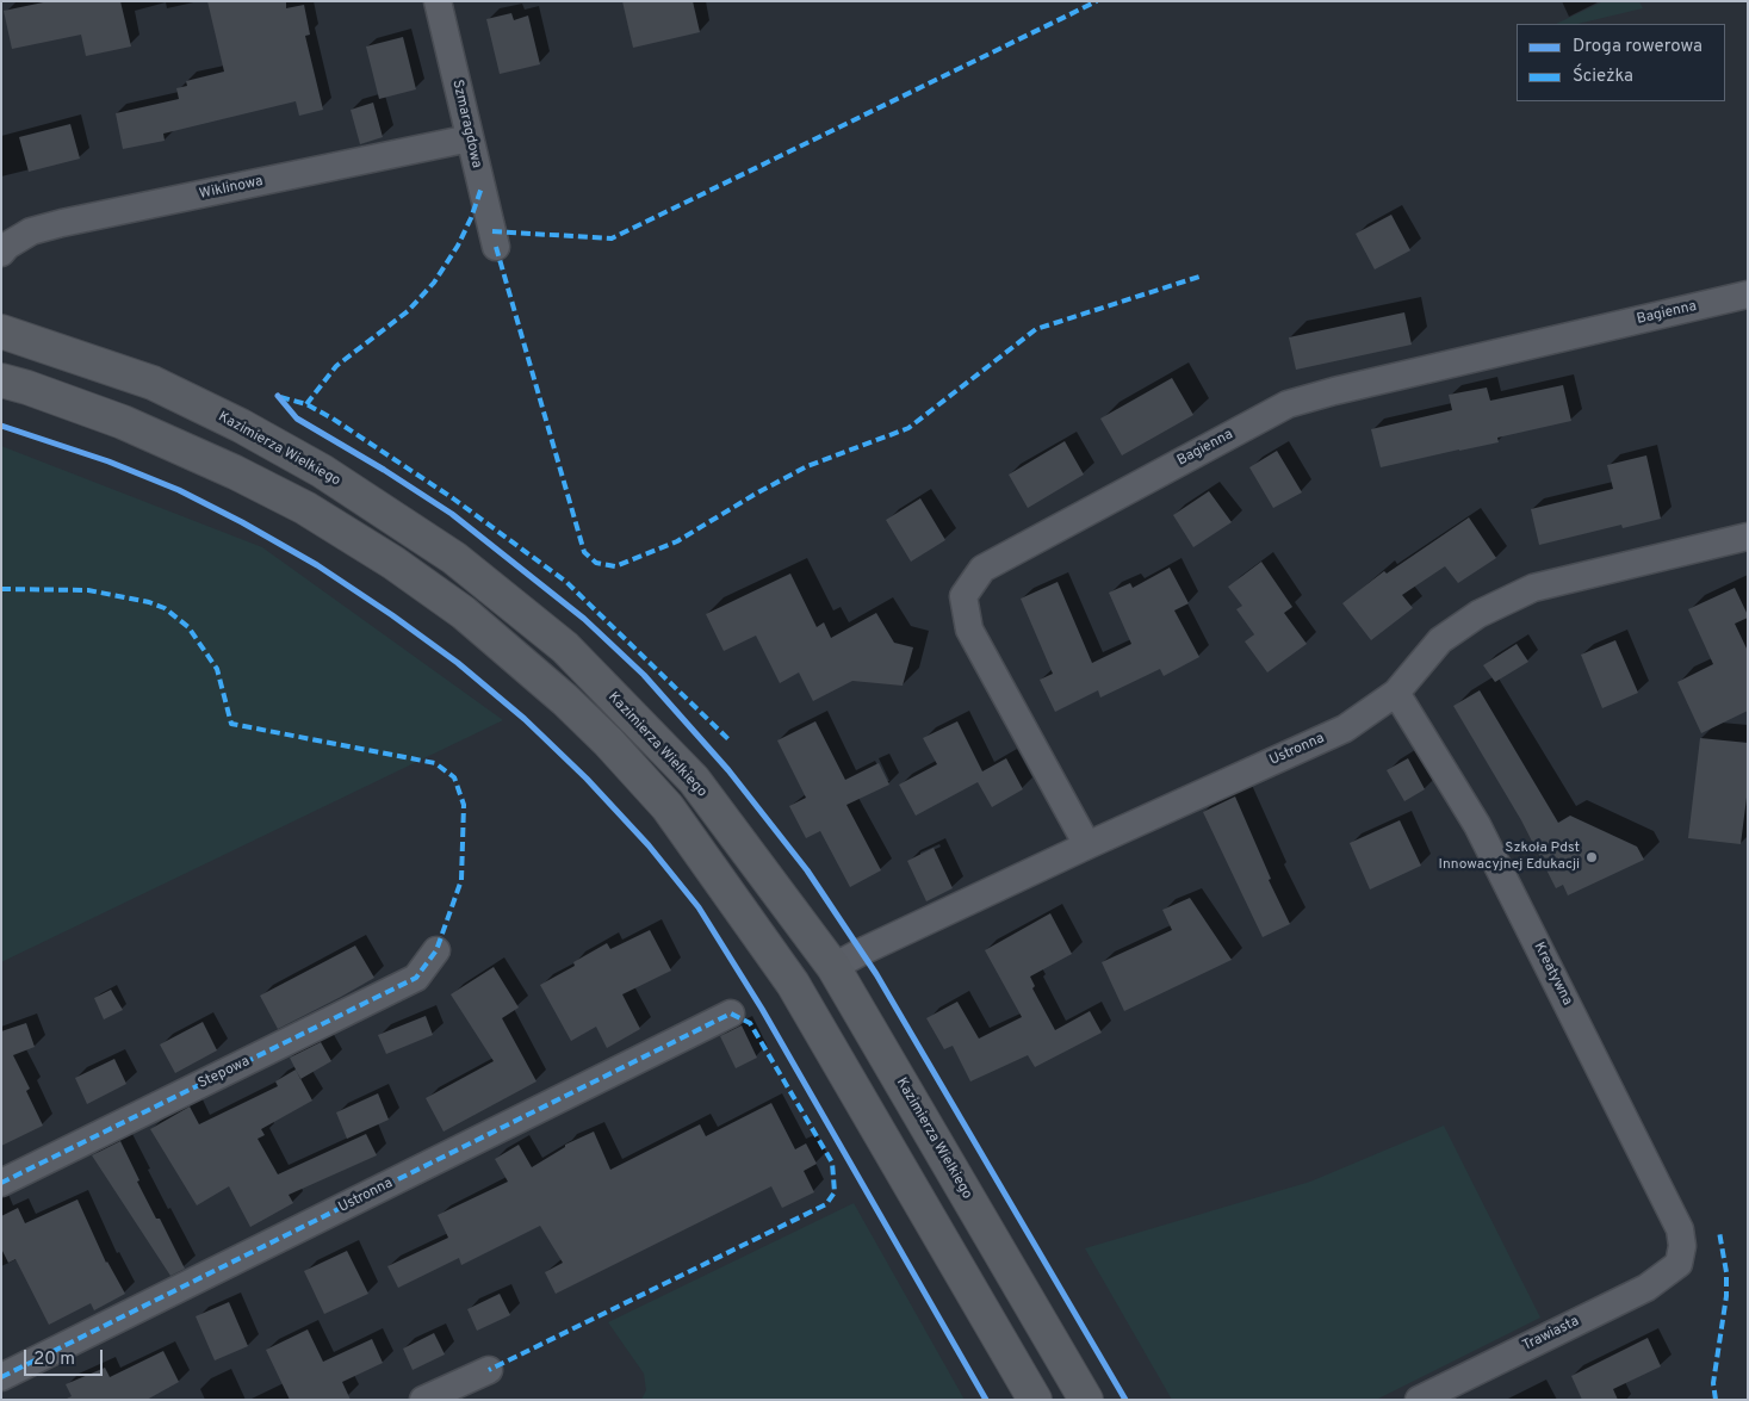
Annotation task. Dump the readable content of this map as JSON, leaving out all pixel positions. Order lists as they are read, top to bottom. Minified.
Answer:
{"streets":{"main road":["Kazimierza Wielkiego"],"street":["Szmaragdowa","Wiklinowa","Bagienna","Ustronna","Kreatywna","Stepowa","Trawiasta"]},"crossings":[["Szmaragdowa","Wiklinowa"],["Bagienna","Ustronna"],["Kazimierza Wielkiego","Ustronna"],["Ustronna","Kreatywna"],["Kreatywna","Trawiasta"]],"places":["Szkoła Pdst Innowacyjnej Edukacji"],"legend":["Droga rowerowa","Ścieżka"],"scale_bar":"20 m"}
